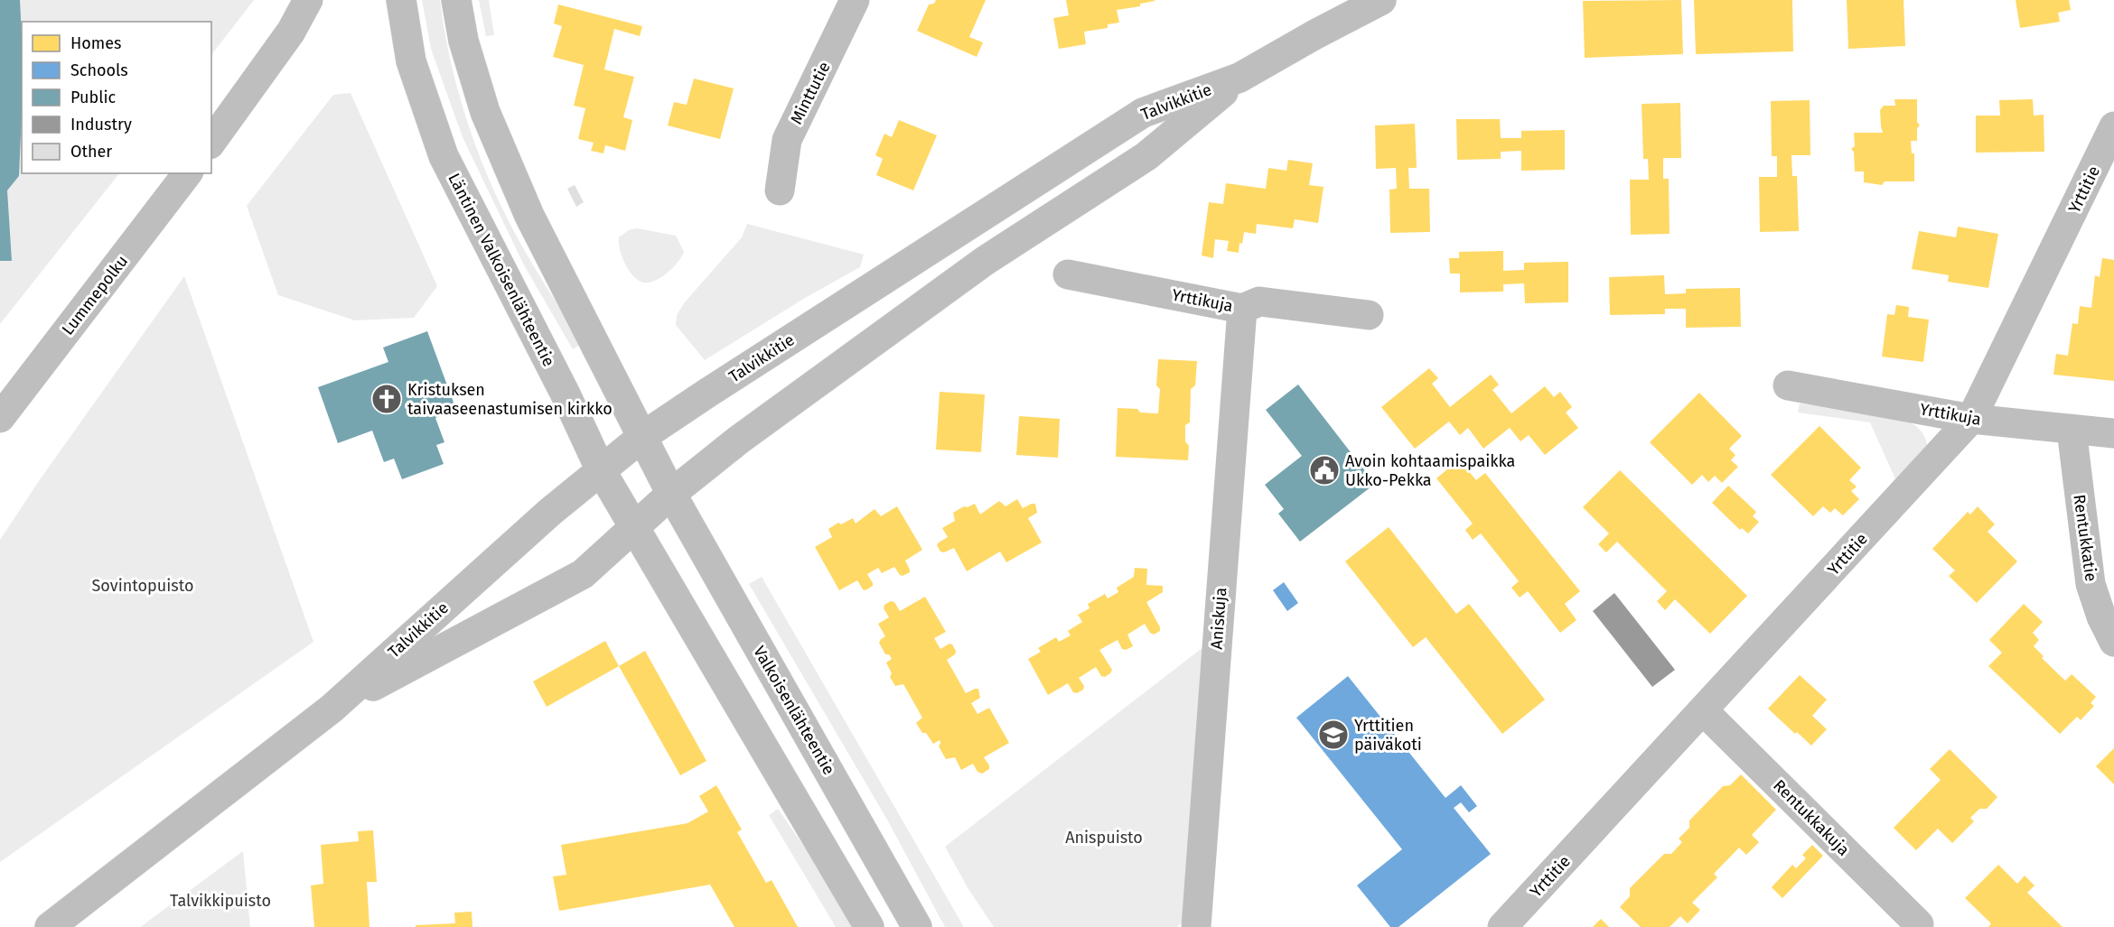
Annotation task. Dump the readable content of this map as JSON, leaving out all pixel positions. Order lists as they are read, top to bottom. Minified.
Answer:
{"streets":{"main road":["Minttutie","Talvikkitie","Yrttitie","Läntinen Valkoisenlähteentie","Lummepolku","Yrttikuja","Rentukkatie","Aniskuja","Valkoisenlähteentie","Rentukkakuja"]},"crossings":[["Talvikkitie","Läntinen Valkoisenlähteentie"],["Talvikkitie","Valkoisenlähteentie"],["Yrttitie","Yrttikuja"],["Yrttitie","Rentukkakuja"],["Yrttikuja","Rentukkatie"],["Yrttikuja","Aniskuja"]],"parks":["Sovintopuisto","Anispuisto","Talvikkipuisto"],"places":{"church":["Kristuksen taivaaseenastumisen kirkko"],"public building":["Avoin kohtaamispaikka Ukko-Pekka"],"school or university":["Yrttitien päiväkoti"]},"legend":["Homes","Schools","Public","Industry","Other"]}
